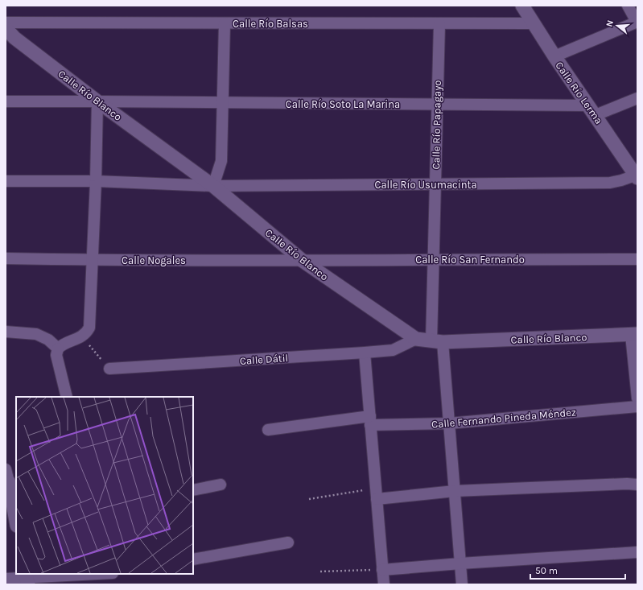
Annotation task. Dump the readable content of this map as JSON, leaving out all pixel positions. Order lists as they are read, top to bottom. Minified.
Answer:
{"streets":{"street":["Calle Río Balsas","Calle Río Lerma","Calle Río Blanco","Calle Río Soto La Marina","Calle Río Papagayo","Calle Río Usumacinta","Calle Río San Fernando","Calle Nogales","Calle Dátil","Calle Fernando Pineda Méndez"]},"crossings":[["Calle Río Balsas","Calle Río Lerma"],["Calle Río Balsas","Calle Río Papagayo"],["Calle Río Lerma","Calle Río Soto La Marina"],["Calle Río Lerma","Calle Río Usumacinta"],["Calle Río Blanco","Calle Río Soto La Marina"],["Calle Río Blanco","Calle Río Papagayo"],["Calle Río Blanco","Calle Río Usumacinta"],["Calle Río Blanco","Calle Río San Fernando"],["Calle Río Blanco","Calle Nogales"],["Calle Río Blanco","Calle Dátil"],["Calle Río Soto La Marina","Calle Río Papagayo"],["Calle Río Papagayo","Calle Río Usumacinta"],["Calle Río Papagayo","Calle Río San Fernando"],["Calle Río Papagayo","Calle Fernando Pineda Méndez"],["Calle Río San Fernando","Calle Nogales"]],"scale_bar":"50 m","north":"left"}
